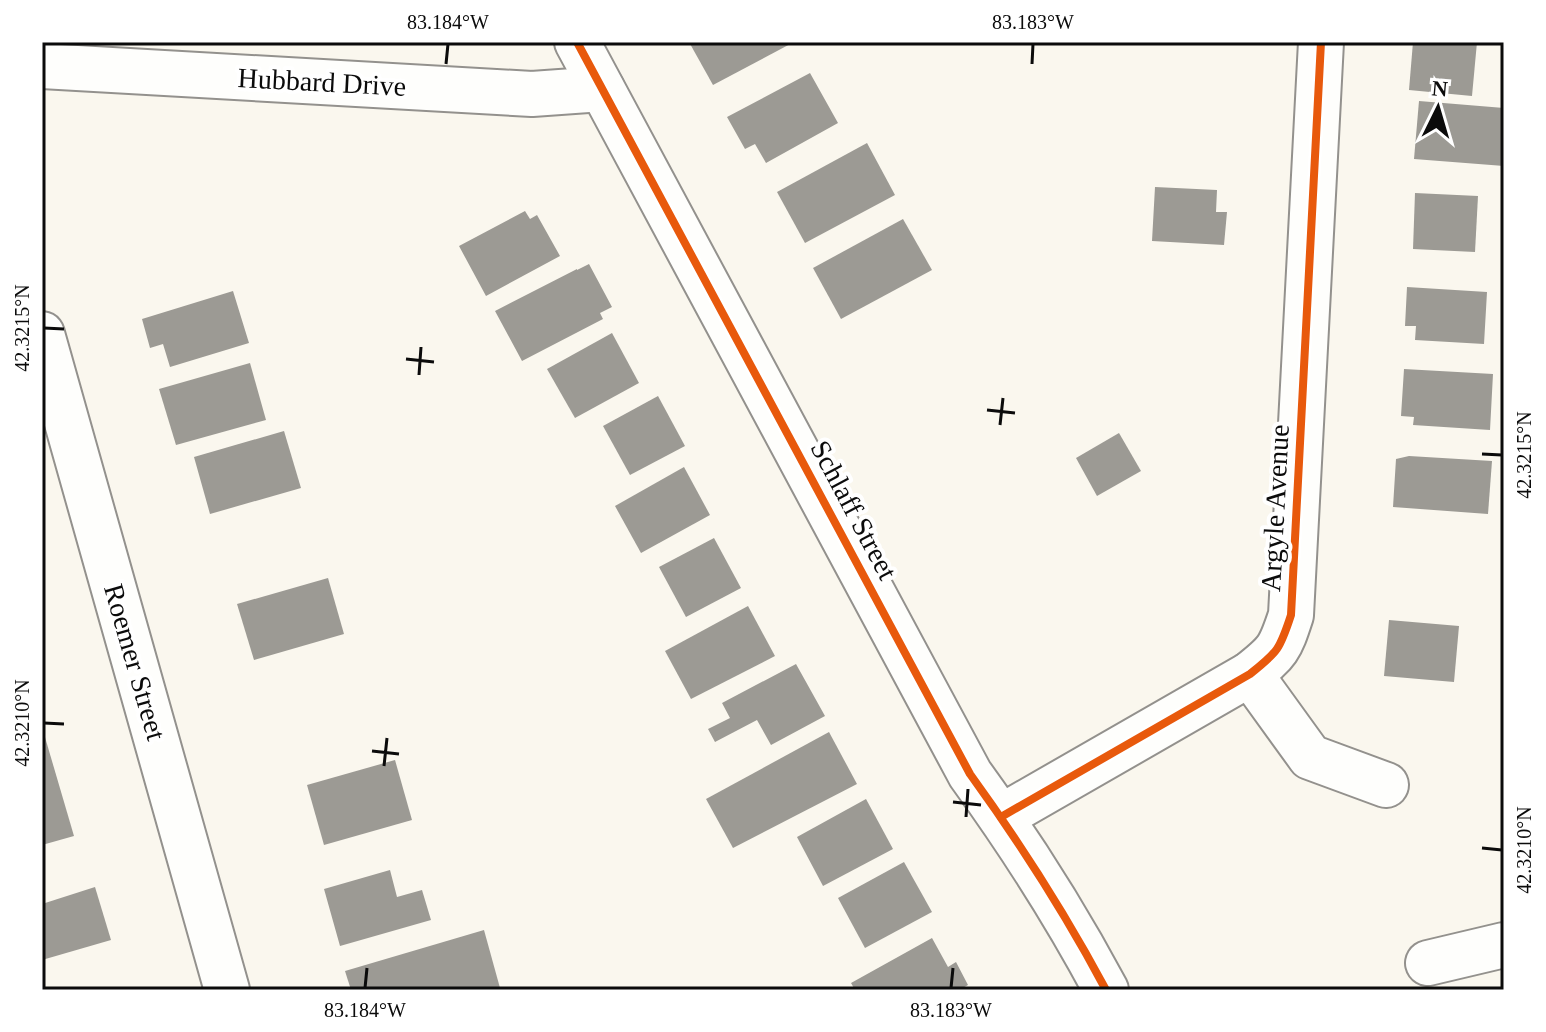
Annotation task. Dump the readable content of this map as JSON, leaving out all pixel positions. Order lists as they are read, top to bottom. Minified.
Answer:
{"streets":{"street":["Hubbard Drive","Argyle Avenue","Schlaff Street","Roemer Street"]},"crossings":[["Hubbard Drive","Schlaff Street"],["Argyle Avenue","Schlaff Street"]],"north":"top","coordinates":["83.184°W","83.183°W","42.3215°N","42.3210°N"]}
